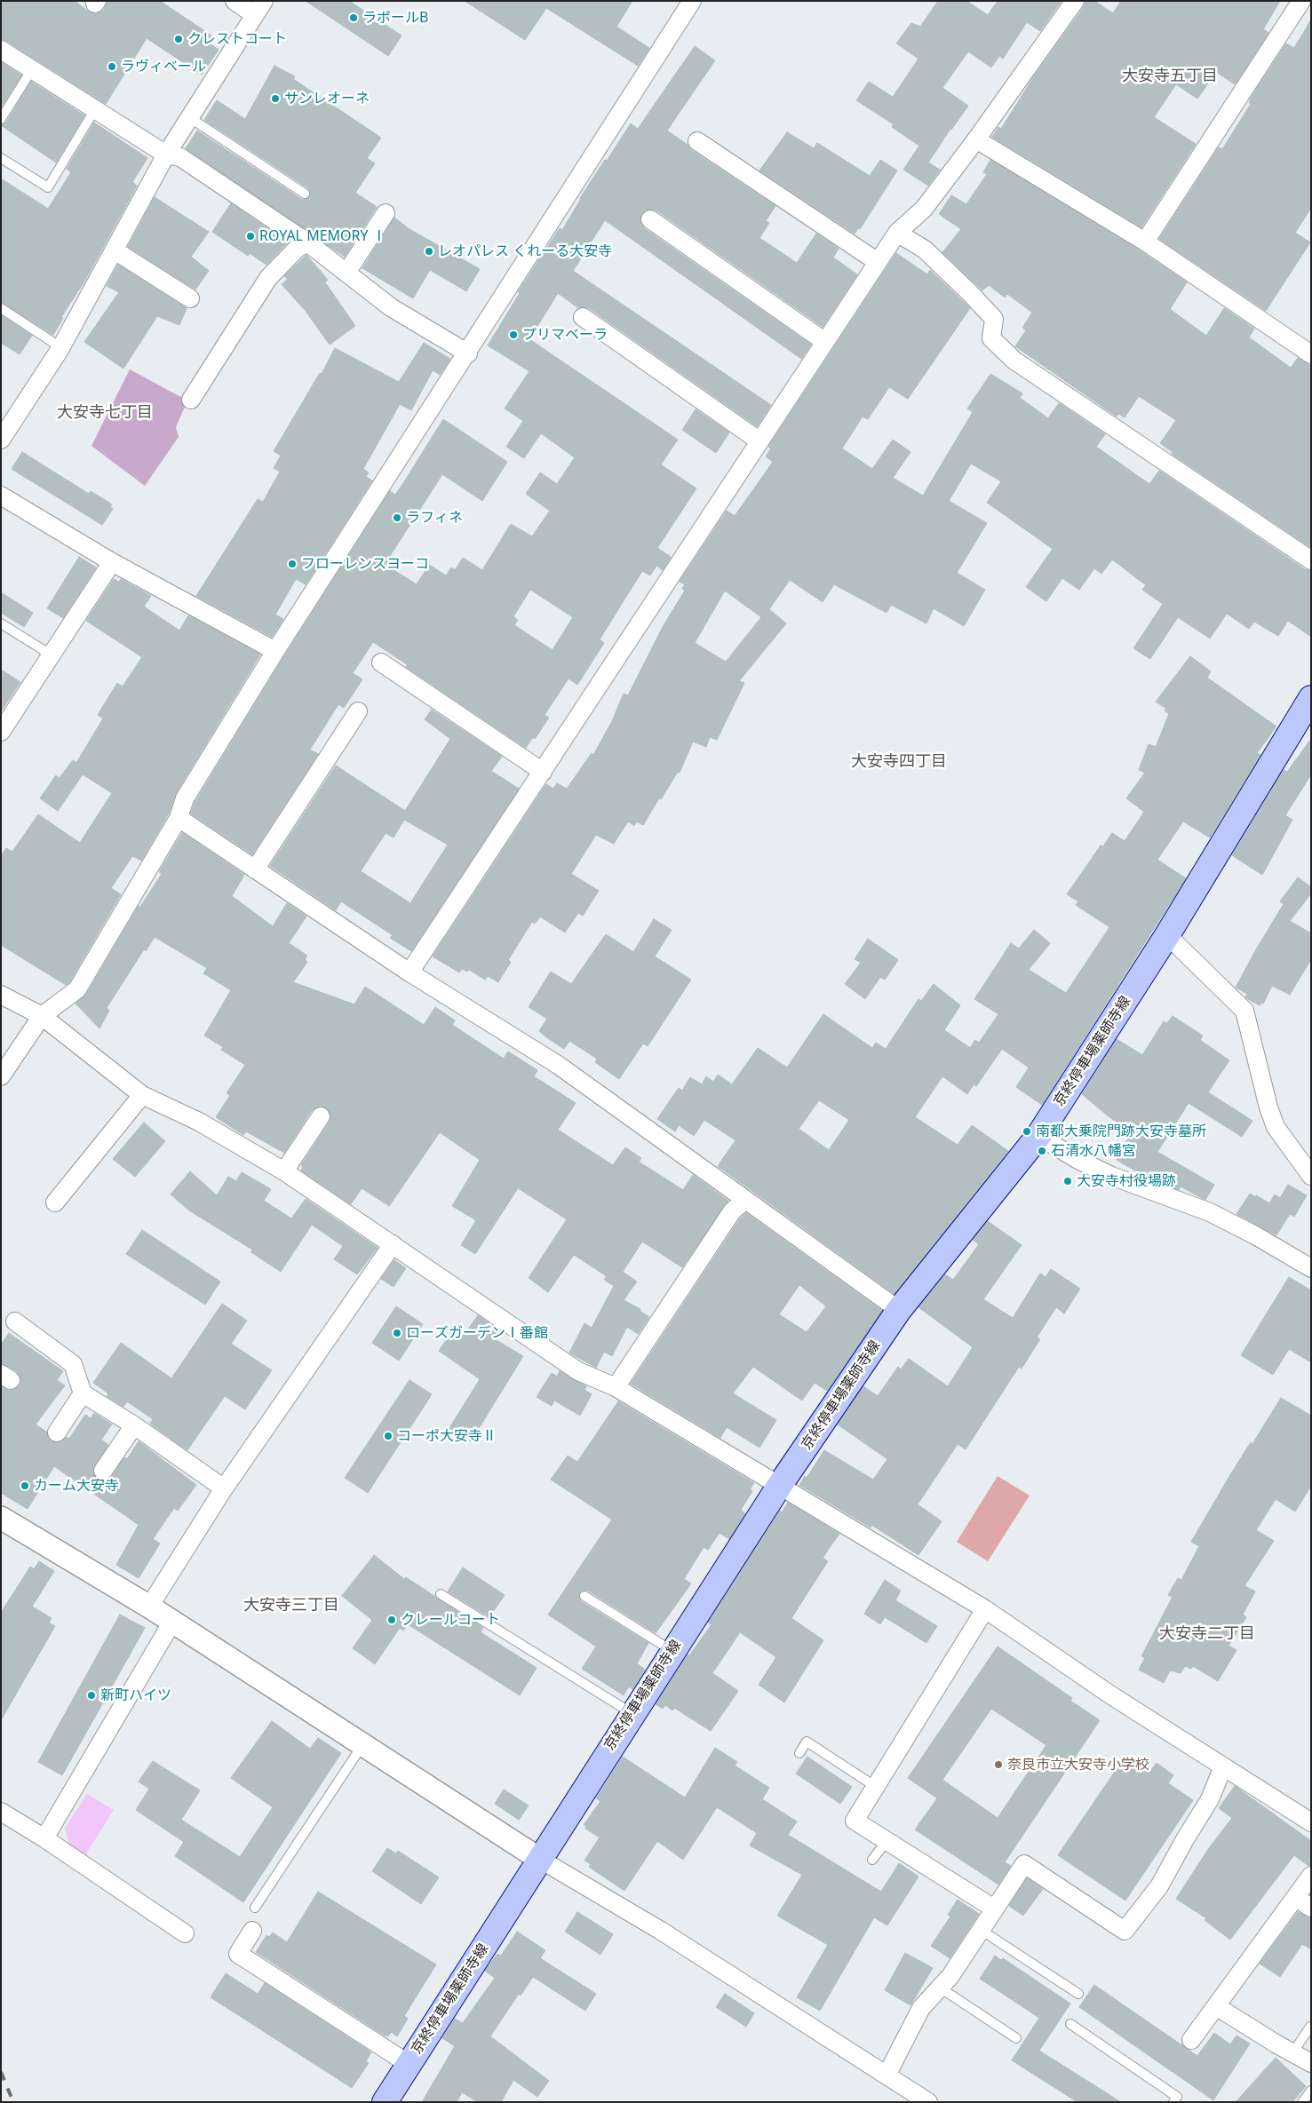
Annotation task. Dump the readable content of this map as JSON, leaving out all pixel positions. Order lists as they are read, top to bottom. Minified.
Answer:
{"streets":{"main road":["京終停車場薬師寺線"]},"districts":["大安寺五丁目","大安寺七丁目","大安寺四丁目","大安寺三丁目","大安寺二丁目"],"places":["ラポールB","クレストコート","ラヴィベール","サンレオーネ","ROYAL MEMORY Ⅰ","レオパレス くれーる大安寺","プリマベーラ","ラフィネ","フローレンスヨーコ","南都大乗院門跡大安寺墓所","石清水八幡宮","大安寺村役場跡","ローズガーデンⅠ番館","コーポ大安寺Ⅱ","カーム大安寺","クレールコート","新町ハイツ","奈良市立大安寺小学校"]}
